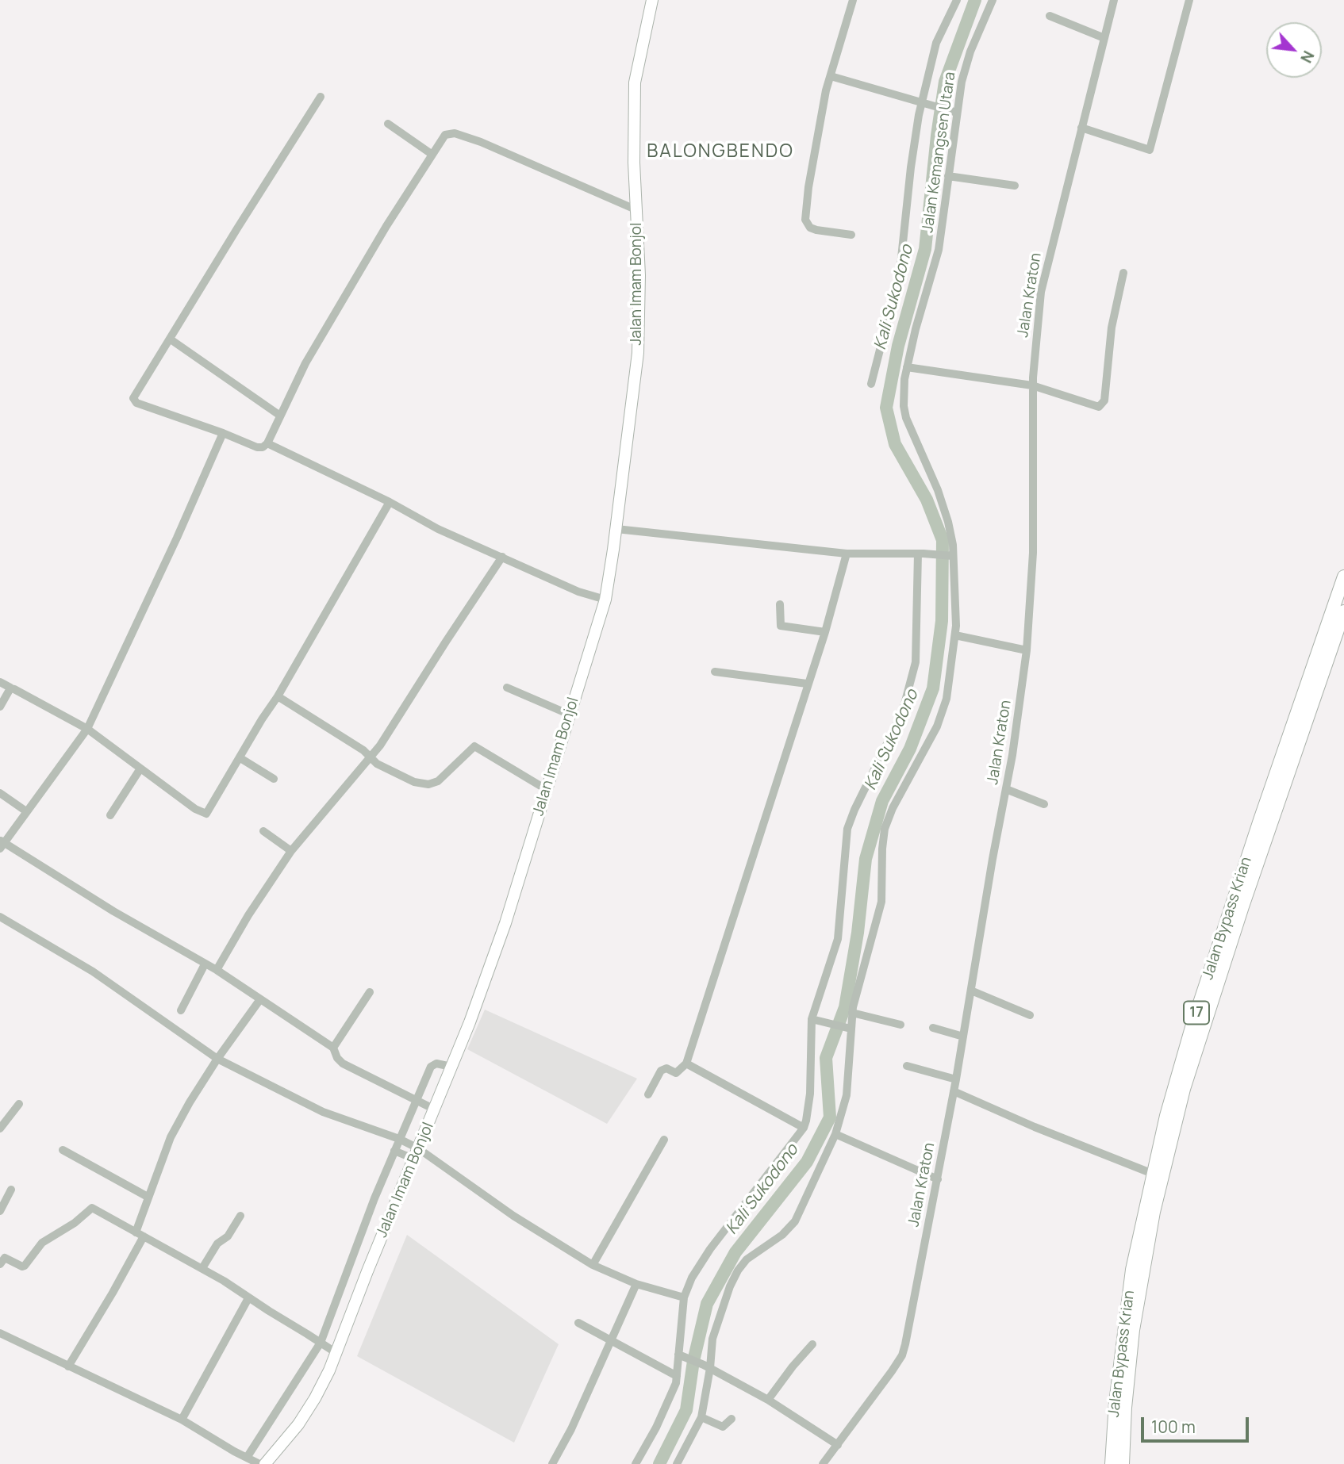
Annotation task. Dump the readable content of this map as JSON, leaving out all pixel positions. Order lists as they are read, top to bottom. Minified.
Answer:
{"streets":{"highway":["Jalan Bypass Krian","17"],"main road":["Jalan Imam Bonjol"],"street":["Jalan Kemangsen Utara","Jalan Kraton"]},"districts":["BALONGBENDO"],"water":["Kali Sukodono"],"scale_bar":"100 m","north":"bottom right"}
